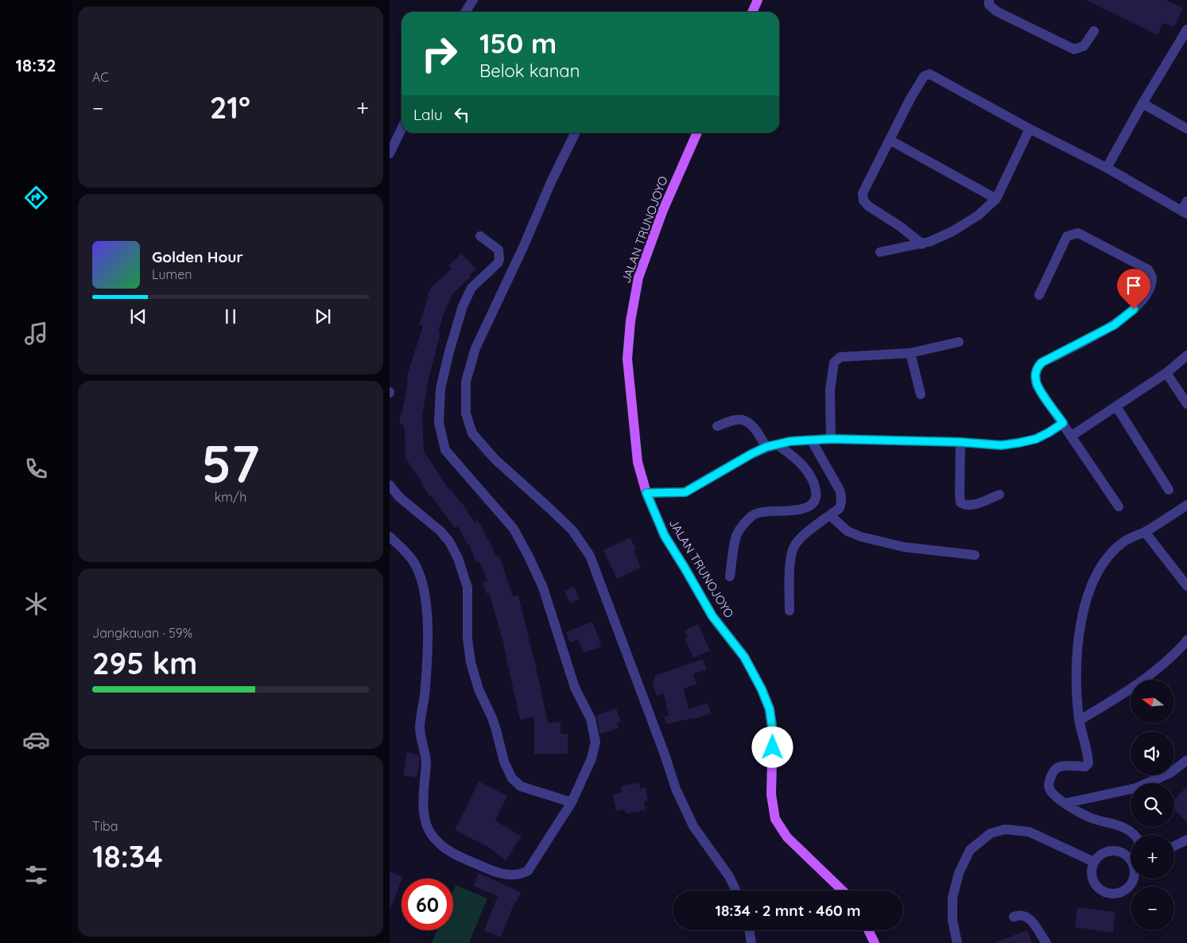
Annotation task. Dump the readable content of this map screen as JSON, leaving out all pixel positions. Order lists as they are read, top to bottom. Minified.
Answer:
{"streets":{"main road":["JALAN TRUNOJOYO"]},"north":"left","page":{"tabs":"18:32","tile":["AC",["57","km/h"],["Jangkauan · 59%","295 km"],["Tiba","18:34"]],"turn":["150 m","Belok kanan"],"heat":["−","21°","+"],"then":"Lalu","song":["Golden Hour","Lumen"],"map_buttons":["+","−"],"limit":"60","trip":"18:34 · 2 mnt · 460 m"}}
